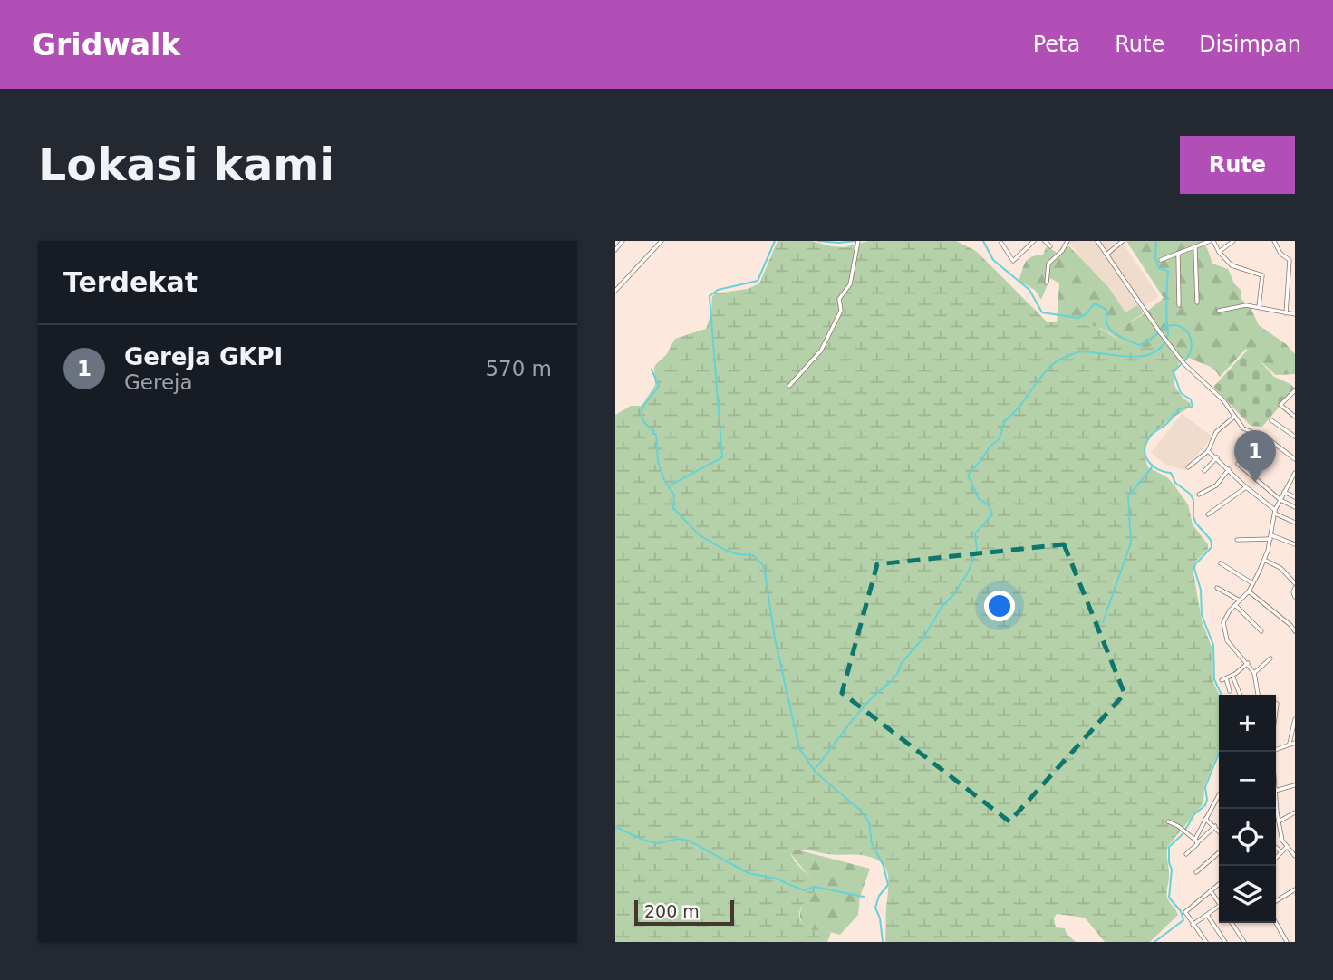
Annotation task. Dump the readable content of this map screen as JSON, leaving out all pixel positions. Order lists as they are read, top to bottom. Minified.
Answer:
{"scale_bar":"200 m","page":{"header":"Gridwalk","nav":["Peta","Rute","Disimpan"],"buttons":"Rute","title":"Lokasi kami","heading":"Terdekat","list":[{"mark":"1","name":"Gereja GKPI","note":"Gereja","value":"570 m"}],"pins":"1","map_buttons":["+","−"],"scale":"200 m"}}
